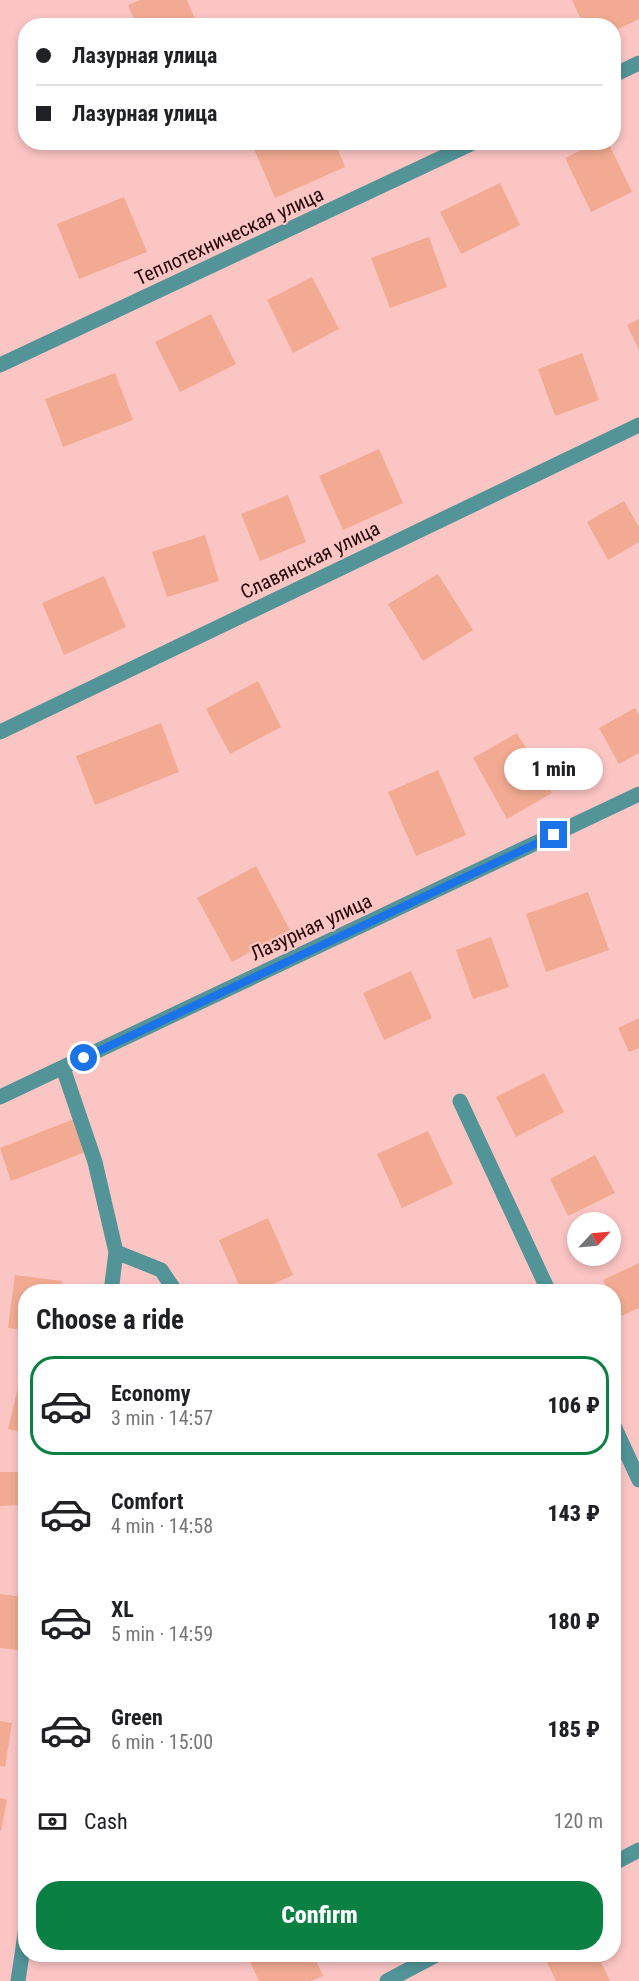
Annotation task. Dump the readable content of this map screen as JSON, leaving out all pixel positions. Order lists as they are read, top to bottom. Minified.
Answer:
{"streets":{"street":["Теплотехническая улица","Славянская улица","Лазурная улица"]},"north":"top right","page":{"banner":["Лазурная улица","Лазурная улица"],"bubble":"1 min","heading":"Choose a ride","list":[{"name":"Economy","note":"3 min · 14:57","value":"106 ₽"},{"name":"Comfort","note":"4 min · 14:58","value":"143 ₽"},{"name":"XL","note":"5 min · 14:59","value":"180 ₽"},{"name":"Green","note":"6 min · 15:00","value":"185 ₽"}],"pay":["Cash","120 m"],"buttons":"Confirm"}}
